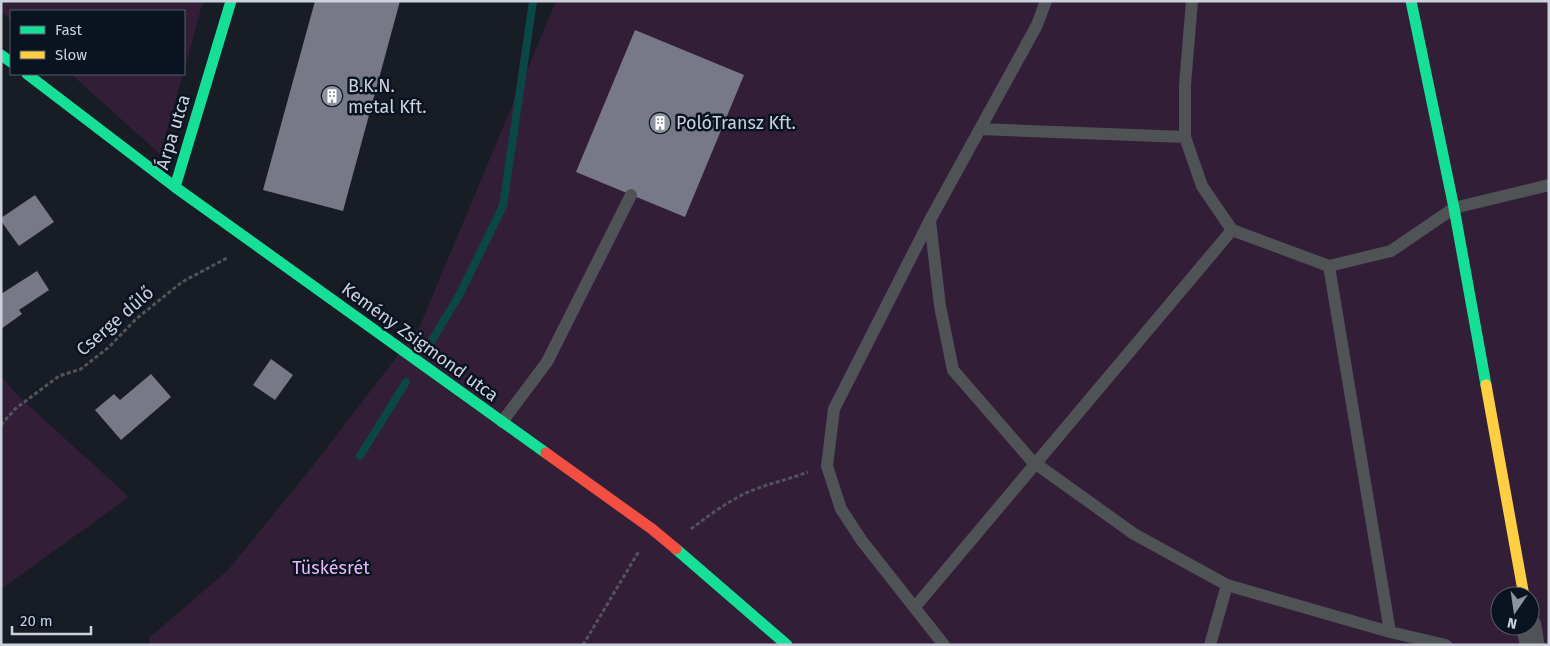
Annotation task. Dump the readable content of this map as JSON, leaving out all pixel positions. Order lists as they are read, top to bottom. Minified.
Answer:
{"streets":{"street":["Árpa utca","Kemény Zsigmond utca"],"path":["Cserge dűlő"]},"crossings":[["Árpa utca","Kemény Zsigmond utca"],["Cserge dűlő","Kemény Zsigmond utca"]],"parks":["Tüskésrét"],"places":{"building":["B.K.N. metal Kft.","PolóTransz Kft."]},"legend":["Fast","Slow"],"scale_bar":"20 m","north":"bottom"}
